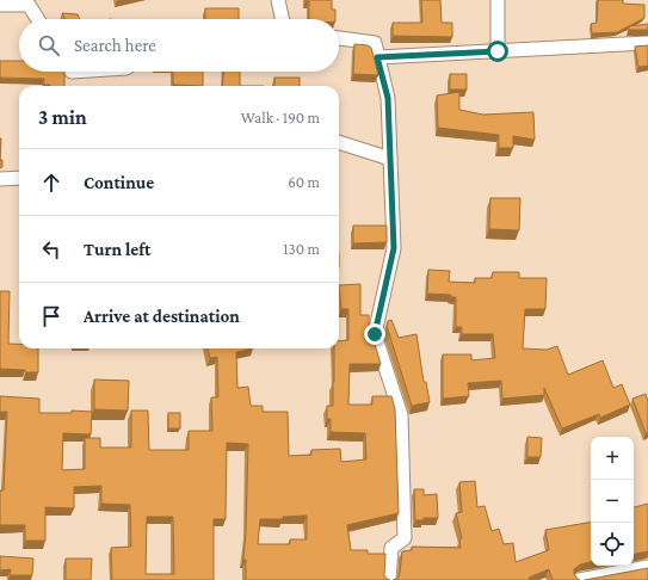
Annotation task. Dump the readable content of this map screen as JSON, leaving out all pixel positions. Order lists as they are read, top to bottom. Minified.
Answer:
{"page":{"search":"Search here","heading":["3 min","Walk · 190 m"],"list":[["Continue","60 m"],["Turn left","130 m"],"Arrive at destination"],"map_buttons":["+","−"]}}
